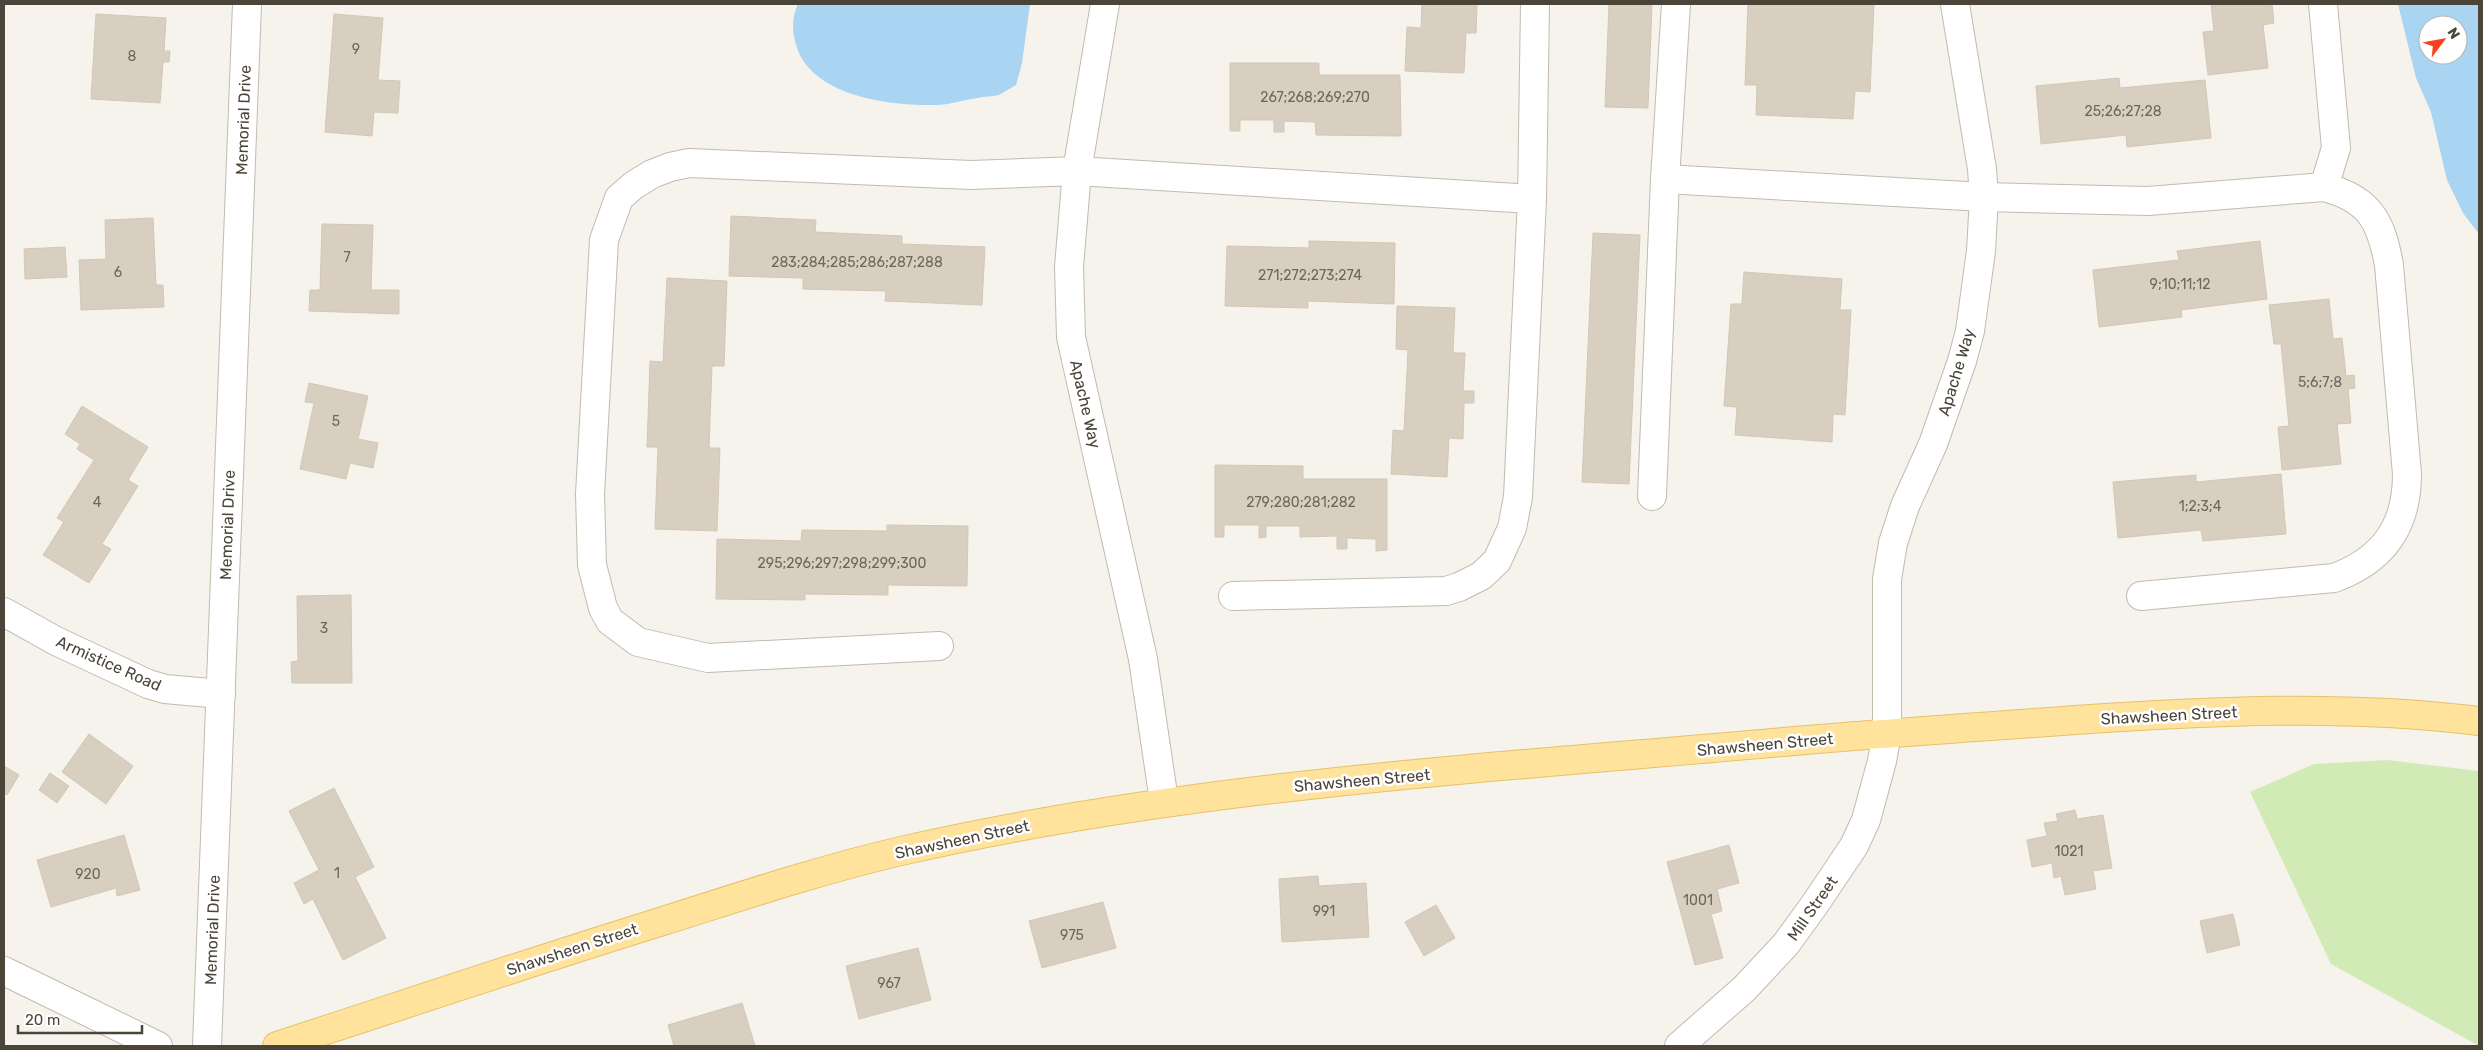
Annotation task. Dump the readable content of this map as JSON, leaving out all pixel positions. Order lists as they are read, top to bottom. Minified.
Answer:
{"streets":{"main road":["Shawsheen Street"],"street":["Memorial Drive","Apache Way","Armistice Road","Mill Street"]},"crossings":[["Memorial Drive","Armistice Road"],["Apache Way","Shawsheen Street"],["Apache Way","Mill Street"],["Shawsheen Street","Mill Street"]],"house_numbers":["9","8","267;268;269;270","25;26;27;28","7","283;284;285;286;287;288","6","271;272;273;274","9;10;11;12","5;6;7;8","5","4","279;280;281;282","1;2;3;4","295;296;297;298;299;300","3","1021","1","920","1001","991","975","967"],"scale_bar":"20 m","north":"top right"}
